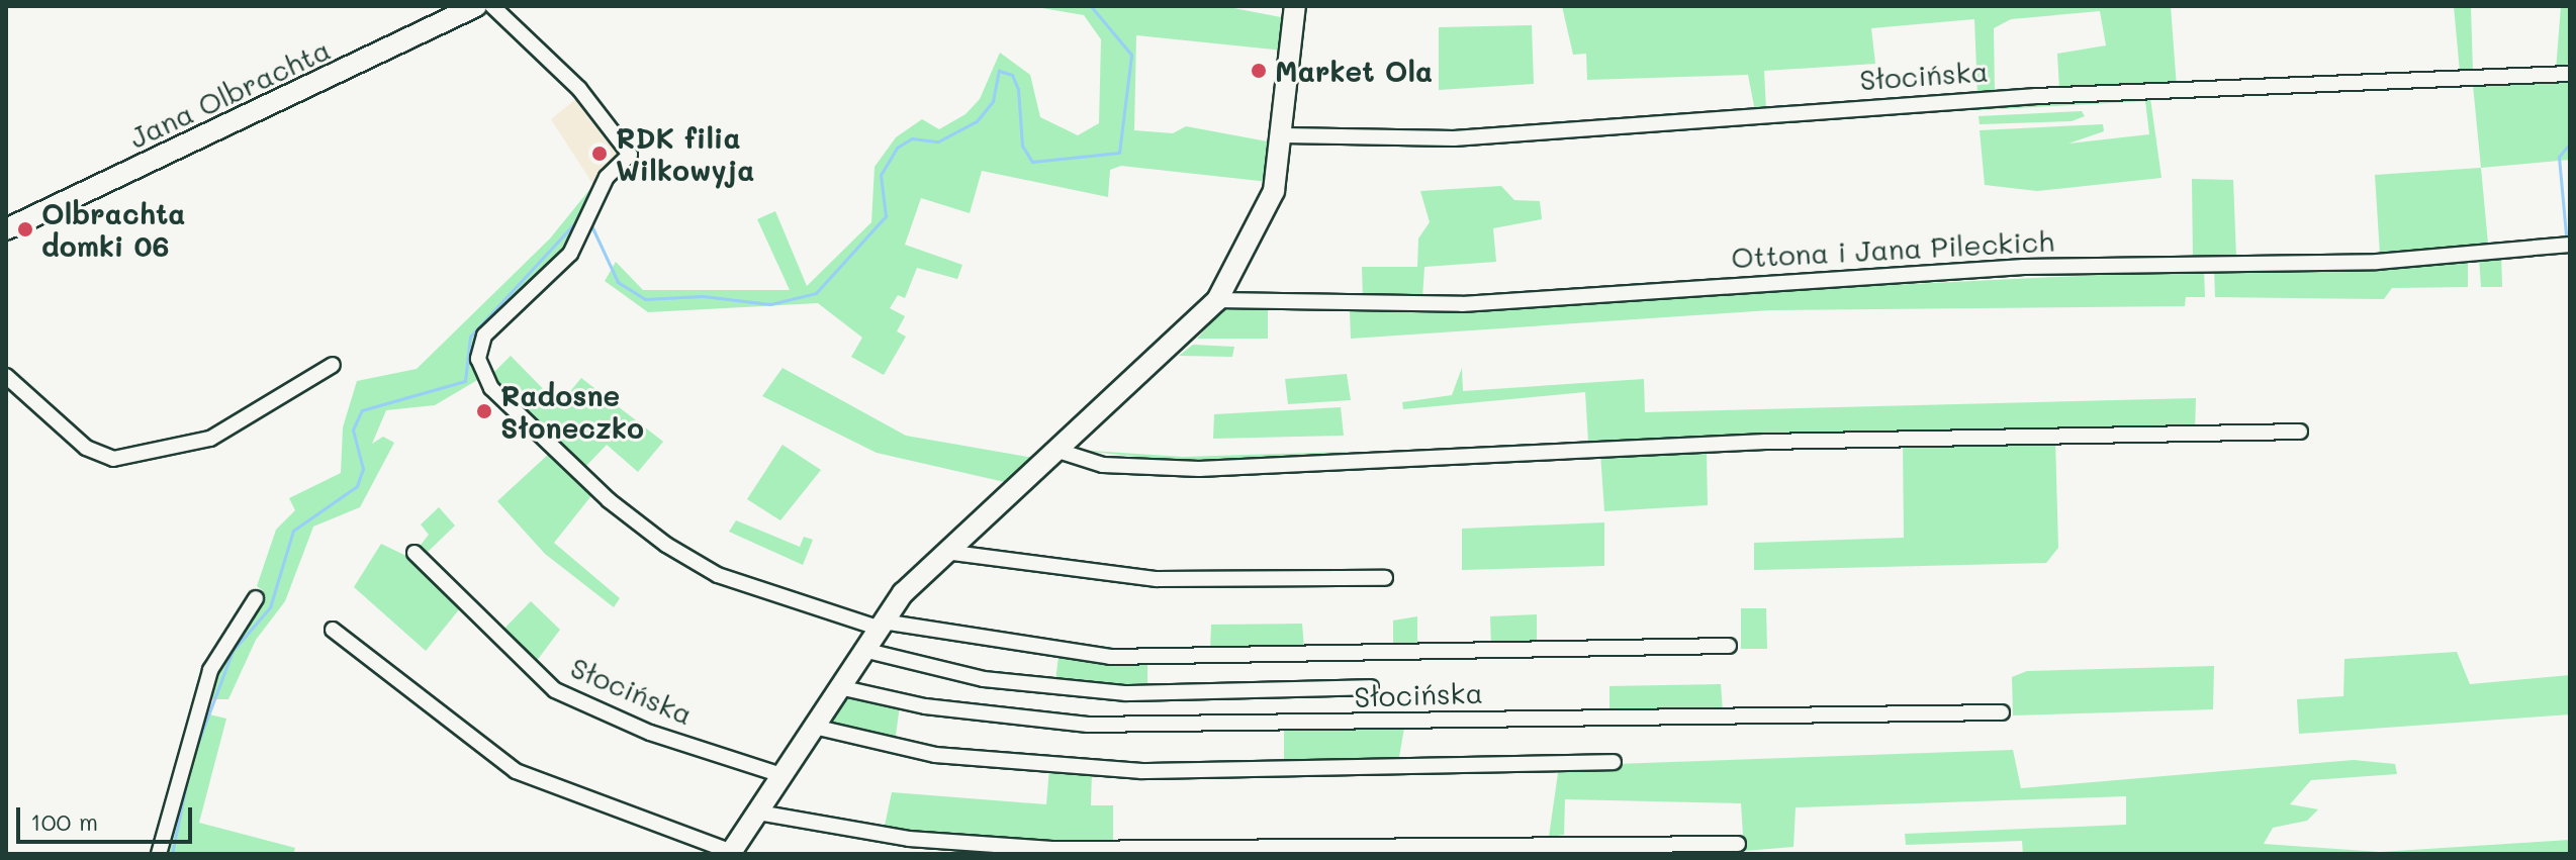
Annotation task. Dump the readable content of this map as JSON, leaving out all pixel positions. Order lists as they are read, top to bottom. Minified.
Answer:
{"streets":{"street":["Słocińska","Jana Olbrachta","Ottona i Jana Pileckich"]},"places":["Market Ola","RDK filia Wilkowyja","Olbrachta domki 06","Radosne Słoneczko"],"scale_bar":"100 m"}
